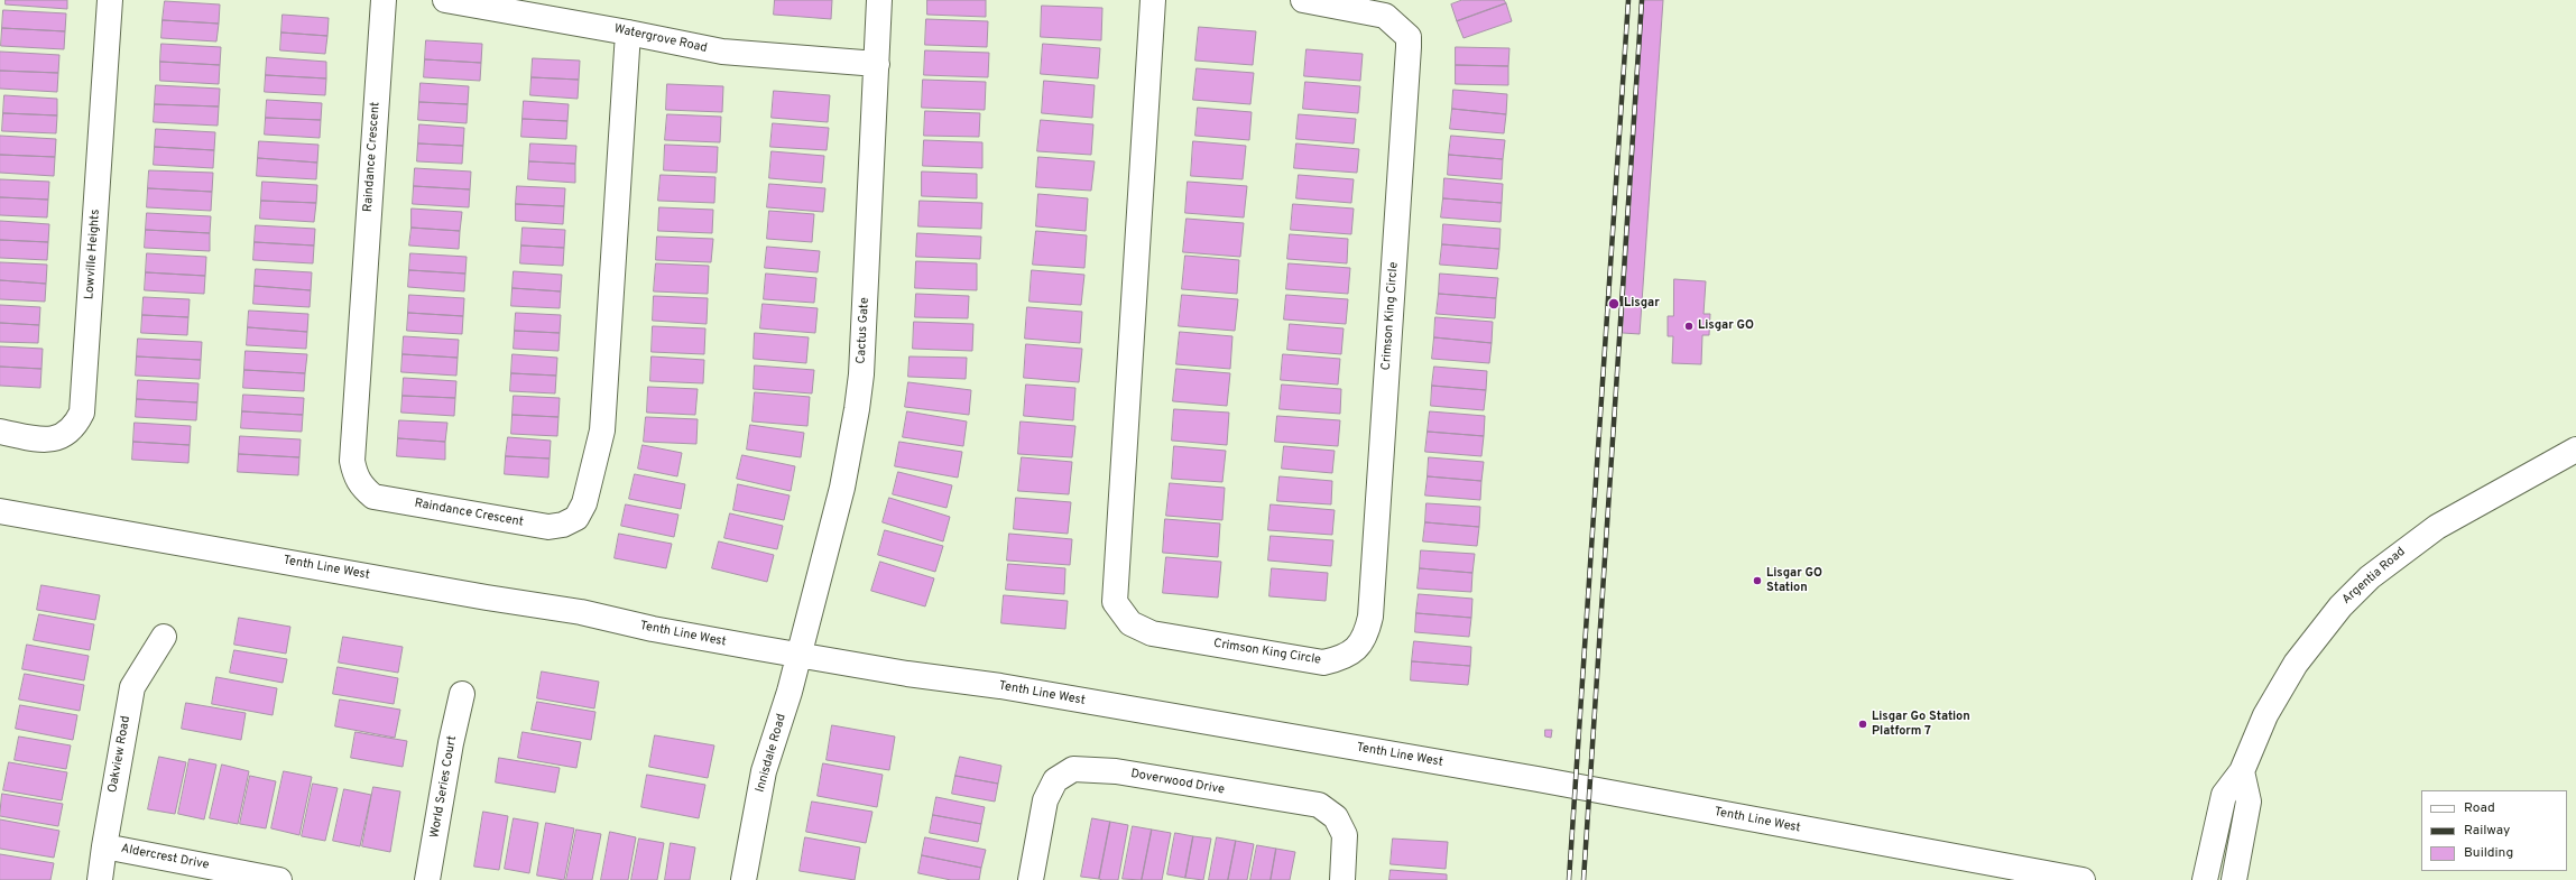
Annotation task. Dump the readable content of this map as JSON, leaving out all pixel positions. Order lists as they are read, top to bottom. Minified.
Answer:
{"streets":{"street":["Watergrove Road","Raindance Crescent","Lowville Heights","Crimson King Circle","Cactus Gate","Tenth Line West","Argentia Road","Innisdale Road","Oakview Road","Doverwood Drive","World Series Court","Aldercrest Drive"]},"crossings":[["Watergrove Road","Raindance Crescent"],["Watergrove Road","Cactus Gate"],["Cactus Gate","Tenth Line West"],["Cactus Gate","Innisdale Road"],["Tenth Line West","Innisdale Road"],["Oakview Road","Aldercrest Drive"]],"places":["Lisgar","Lisgar GO","Lisgar GO Station","Lisgar Go Station Platform 7"],"legend":["Road","Railway","Building"]}
